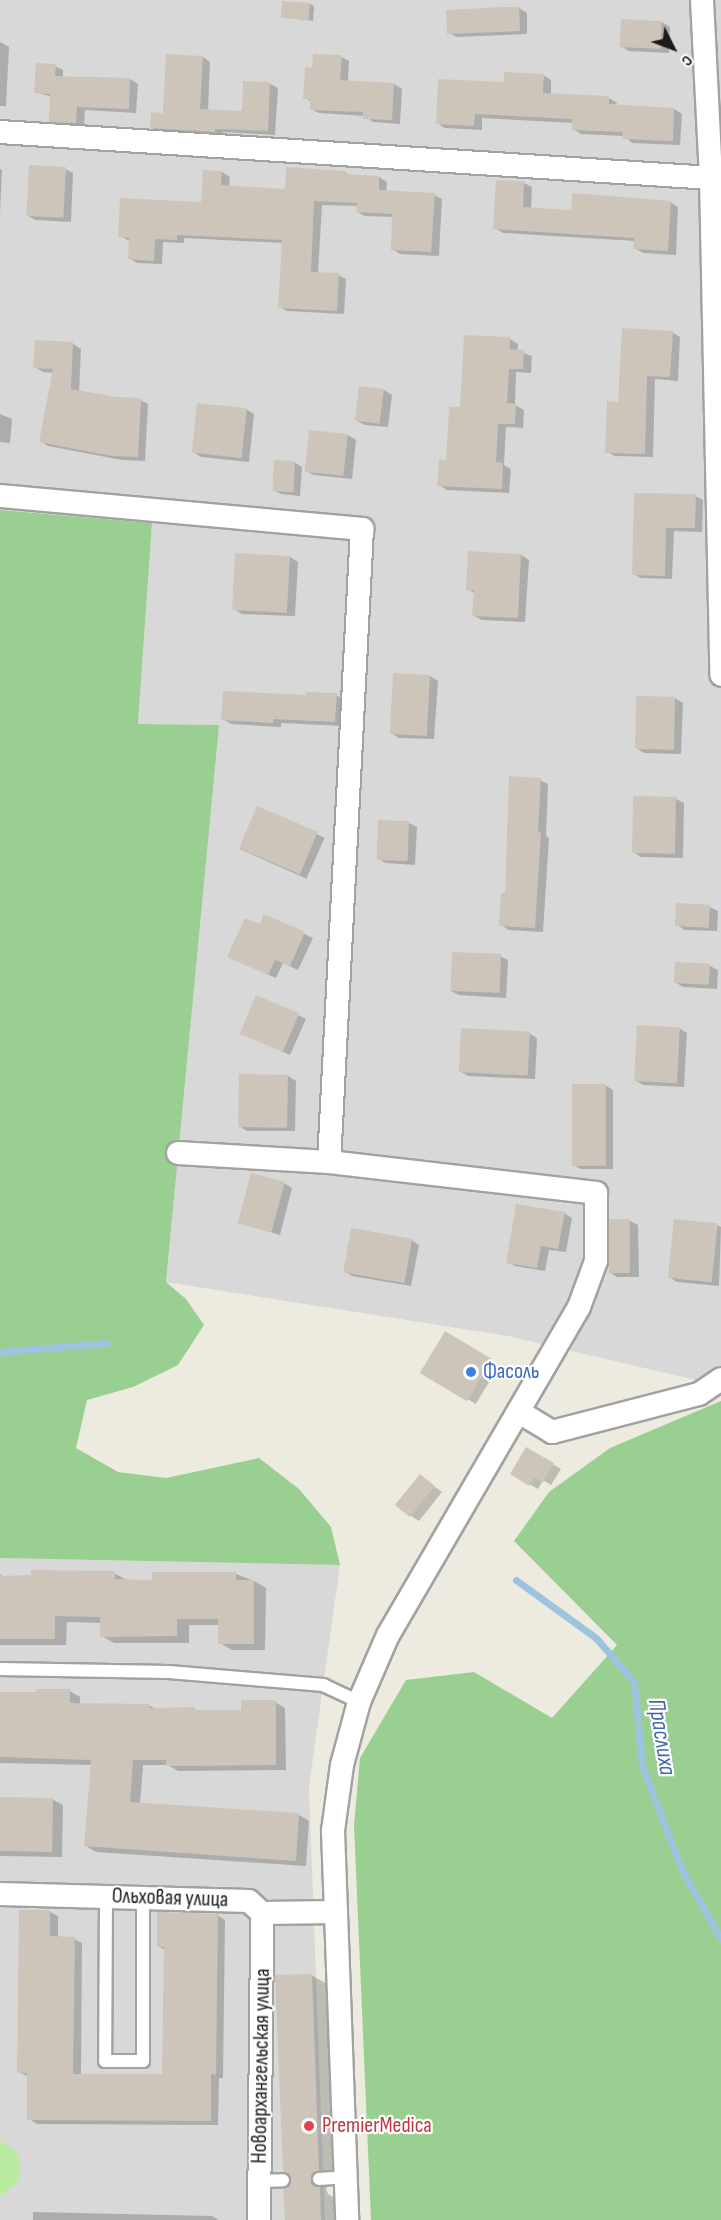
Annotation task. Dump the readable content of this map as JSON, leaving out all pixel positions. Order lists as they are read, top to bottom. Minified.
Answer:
{"streets":{"street":["Ольховая улица","Новоархангельская улица"]},"crossings":[["Ольховая улица","Новоархангельская улица"]],"water":["Праслиха"],"places":["Фасоль","PremierMedica"],"north":"bottom right"}
